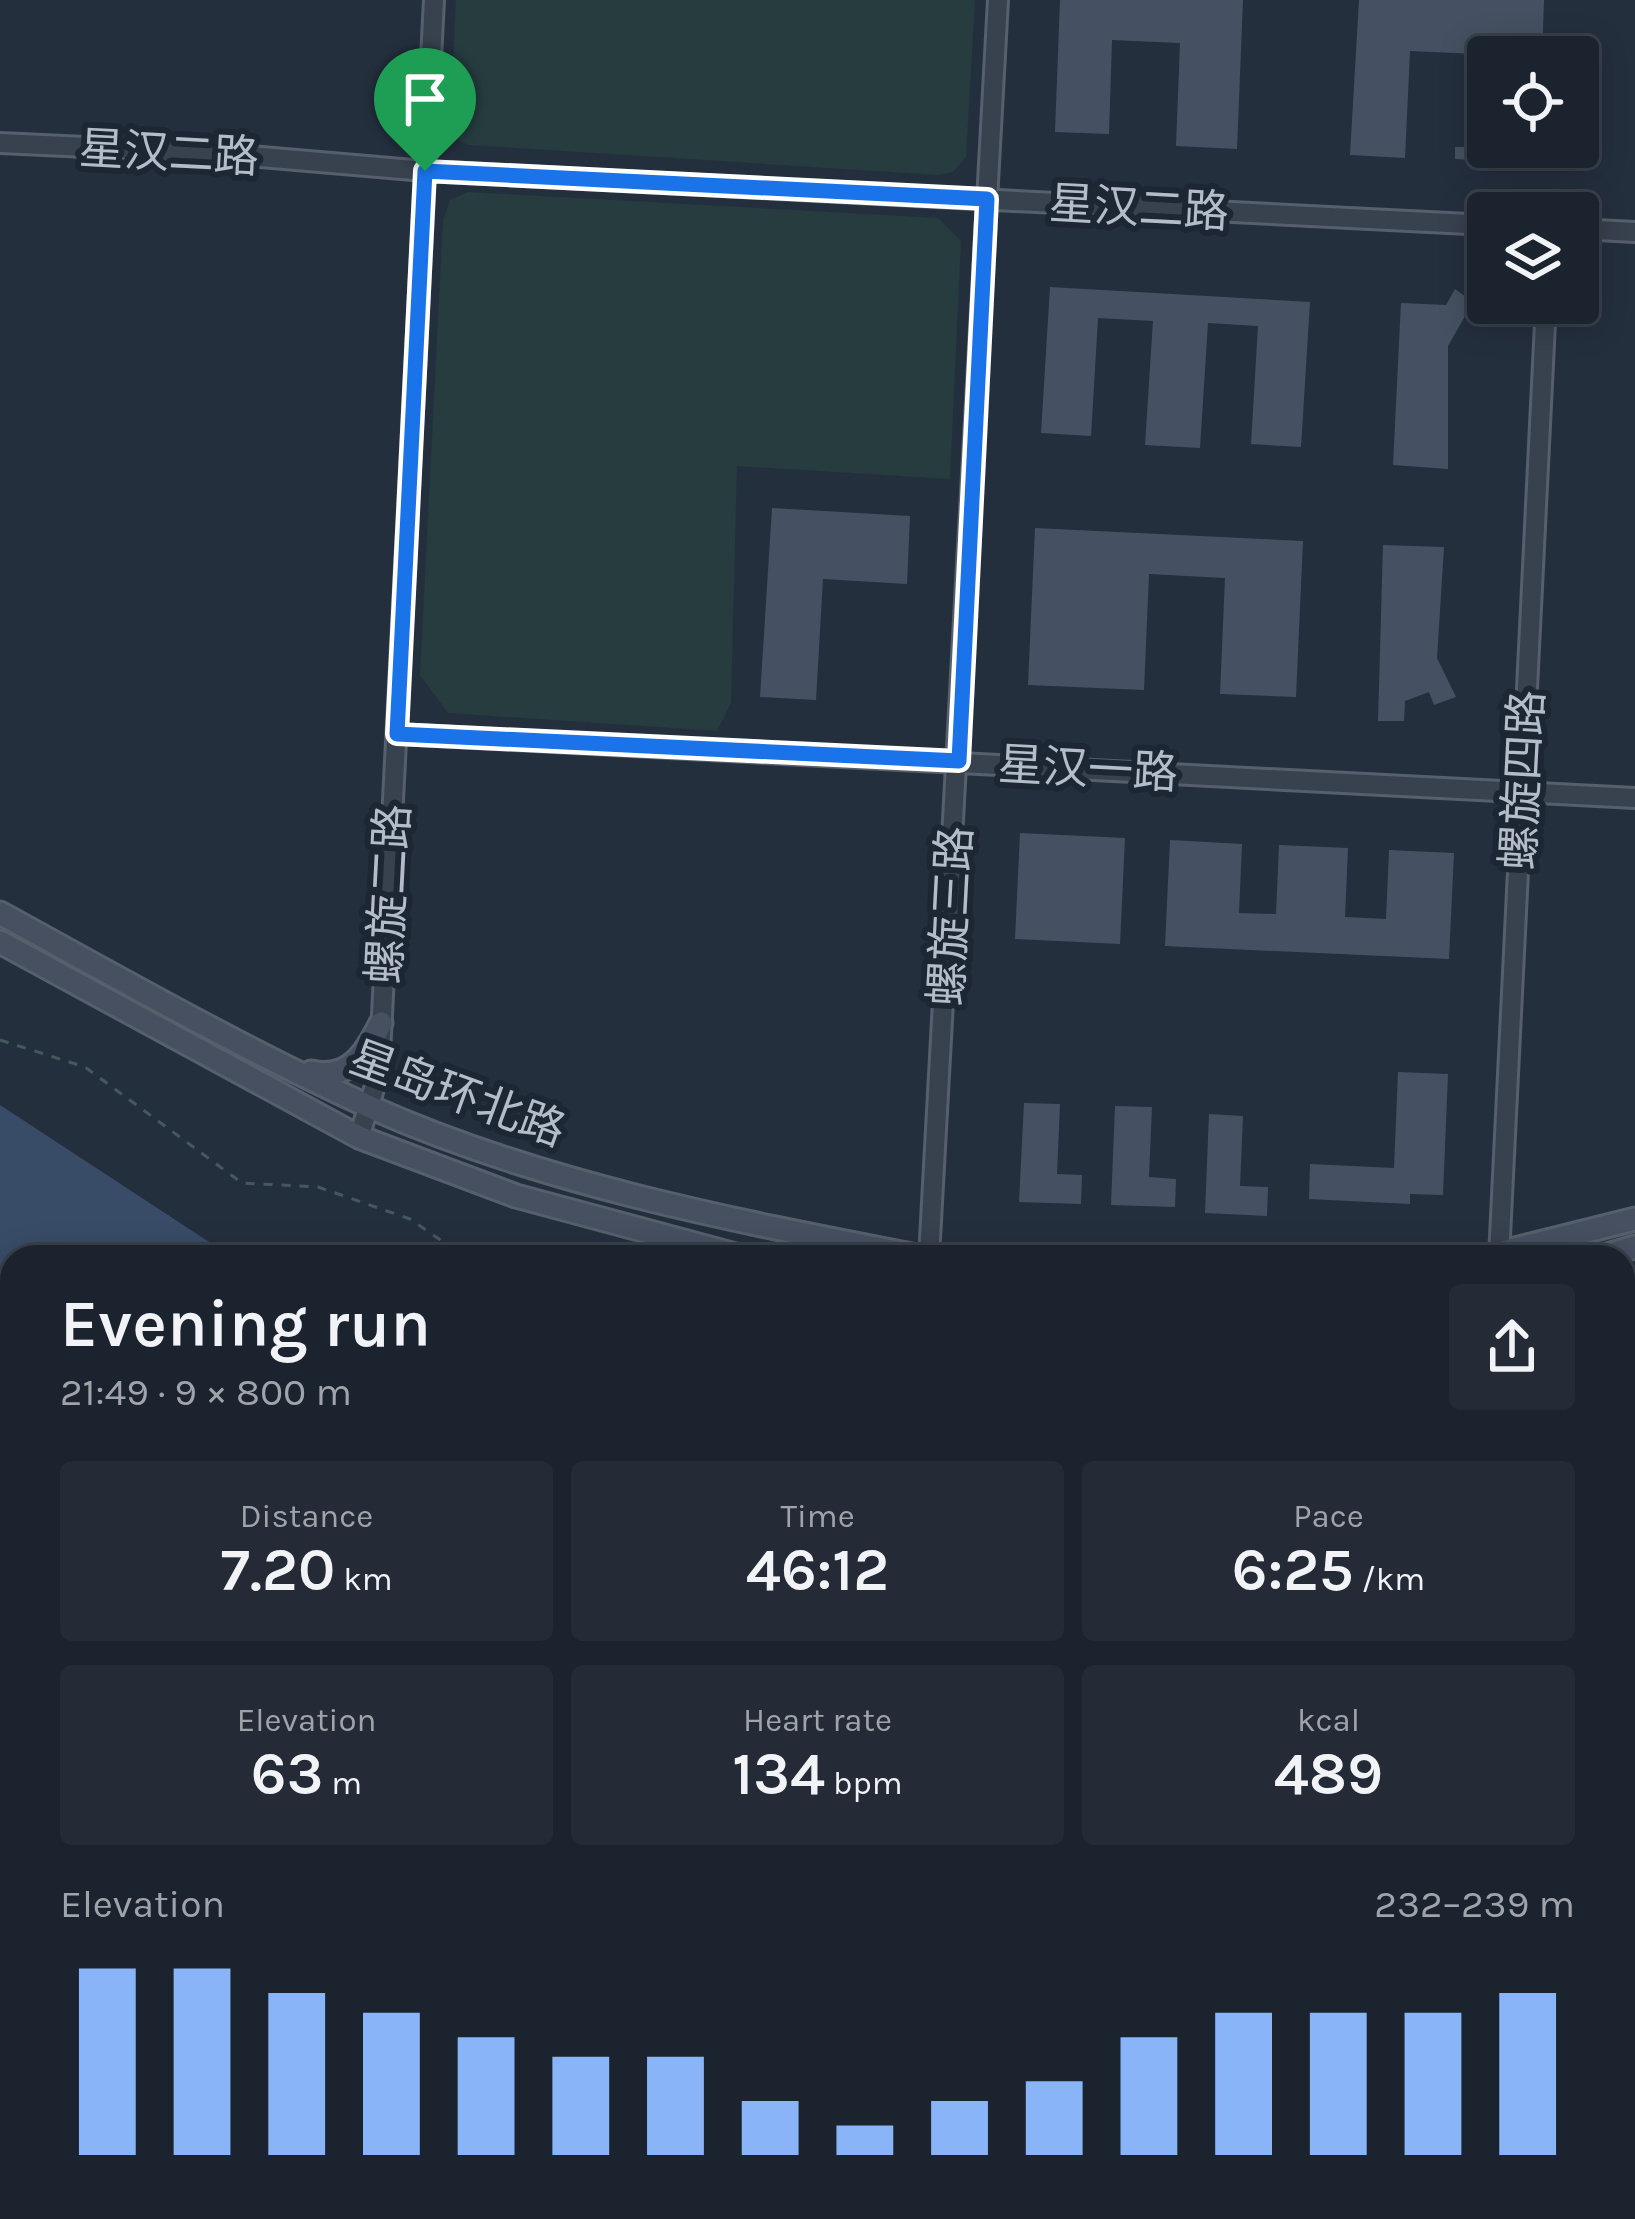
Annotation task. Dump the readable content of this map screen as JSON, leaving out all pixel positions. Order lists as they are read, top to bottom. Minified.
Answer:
{"streets":{"main road":["星岛环北路"],"street":["星汉二路","星汉一路","螺旋四路","螺旋二路","螺旋三路"]},"crossings":[["星汉二路","螺旋二路"],["星汉二路","螺旋三路"],["星汉一路","螺旋四路"],["星汉一路","螺旋二路"],["星汉一路","螺旋三路"],["螺旋二路","星岛环北路"]],"page":{"heading":["Evening run","21:49 · 9 × 800 m"],"stats":[["Distance","7.20 km"],["Time","46:12"],["Pace","6:25 /km"],["Elevation","63 m"],["Heart rate","134 bpm"],["kcal","489"]],"chart":["Elevation","232–239 m"]}}
